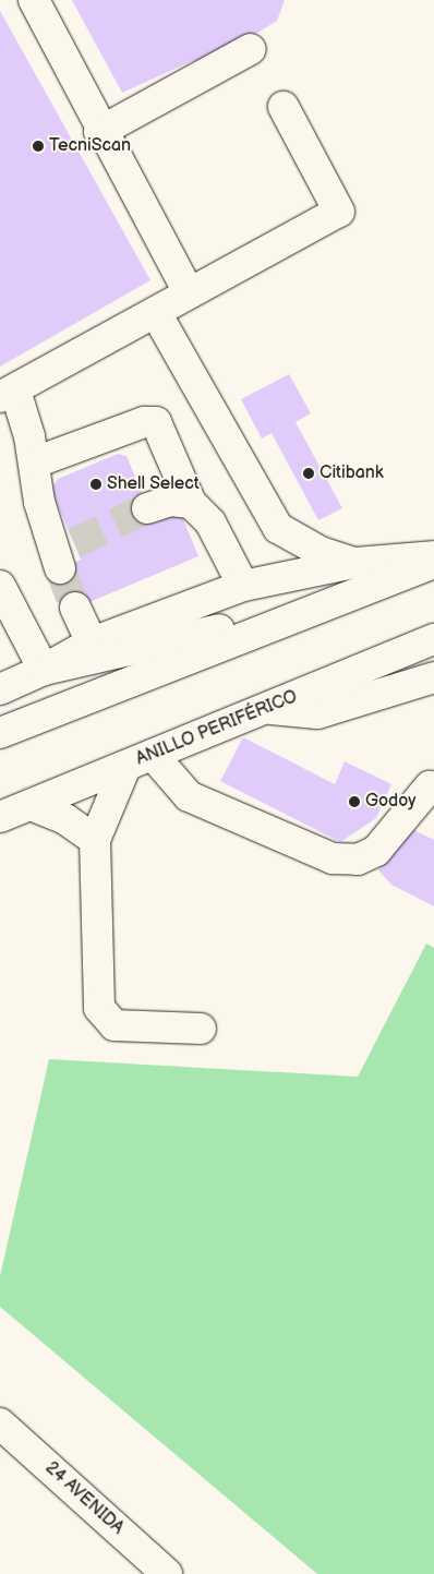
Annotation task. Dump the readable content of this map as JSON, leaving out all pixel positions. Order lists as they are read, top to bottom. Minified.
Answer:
{"streets":{"main road":["ANILLO PERIFÉRICO","24 AVENIDA"]},"places":["TecniScan","Citibank","Shell Select","Godoy"]}
